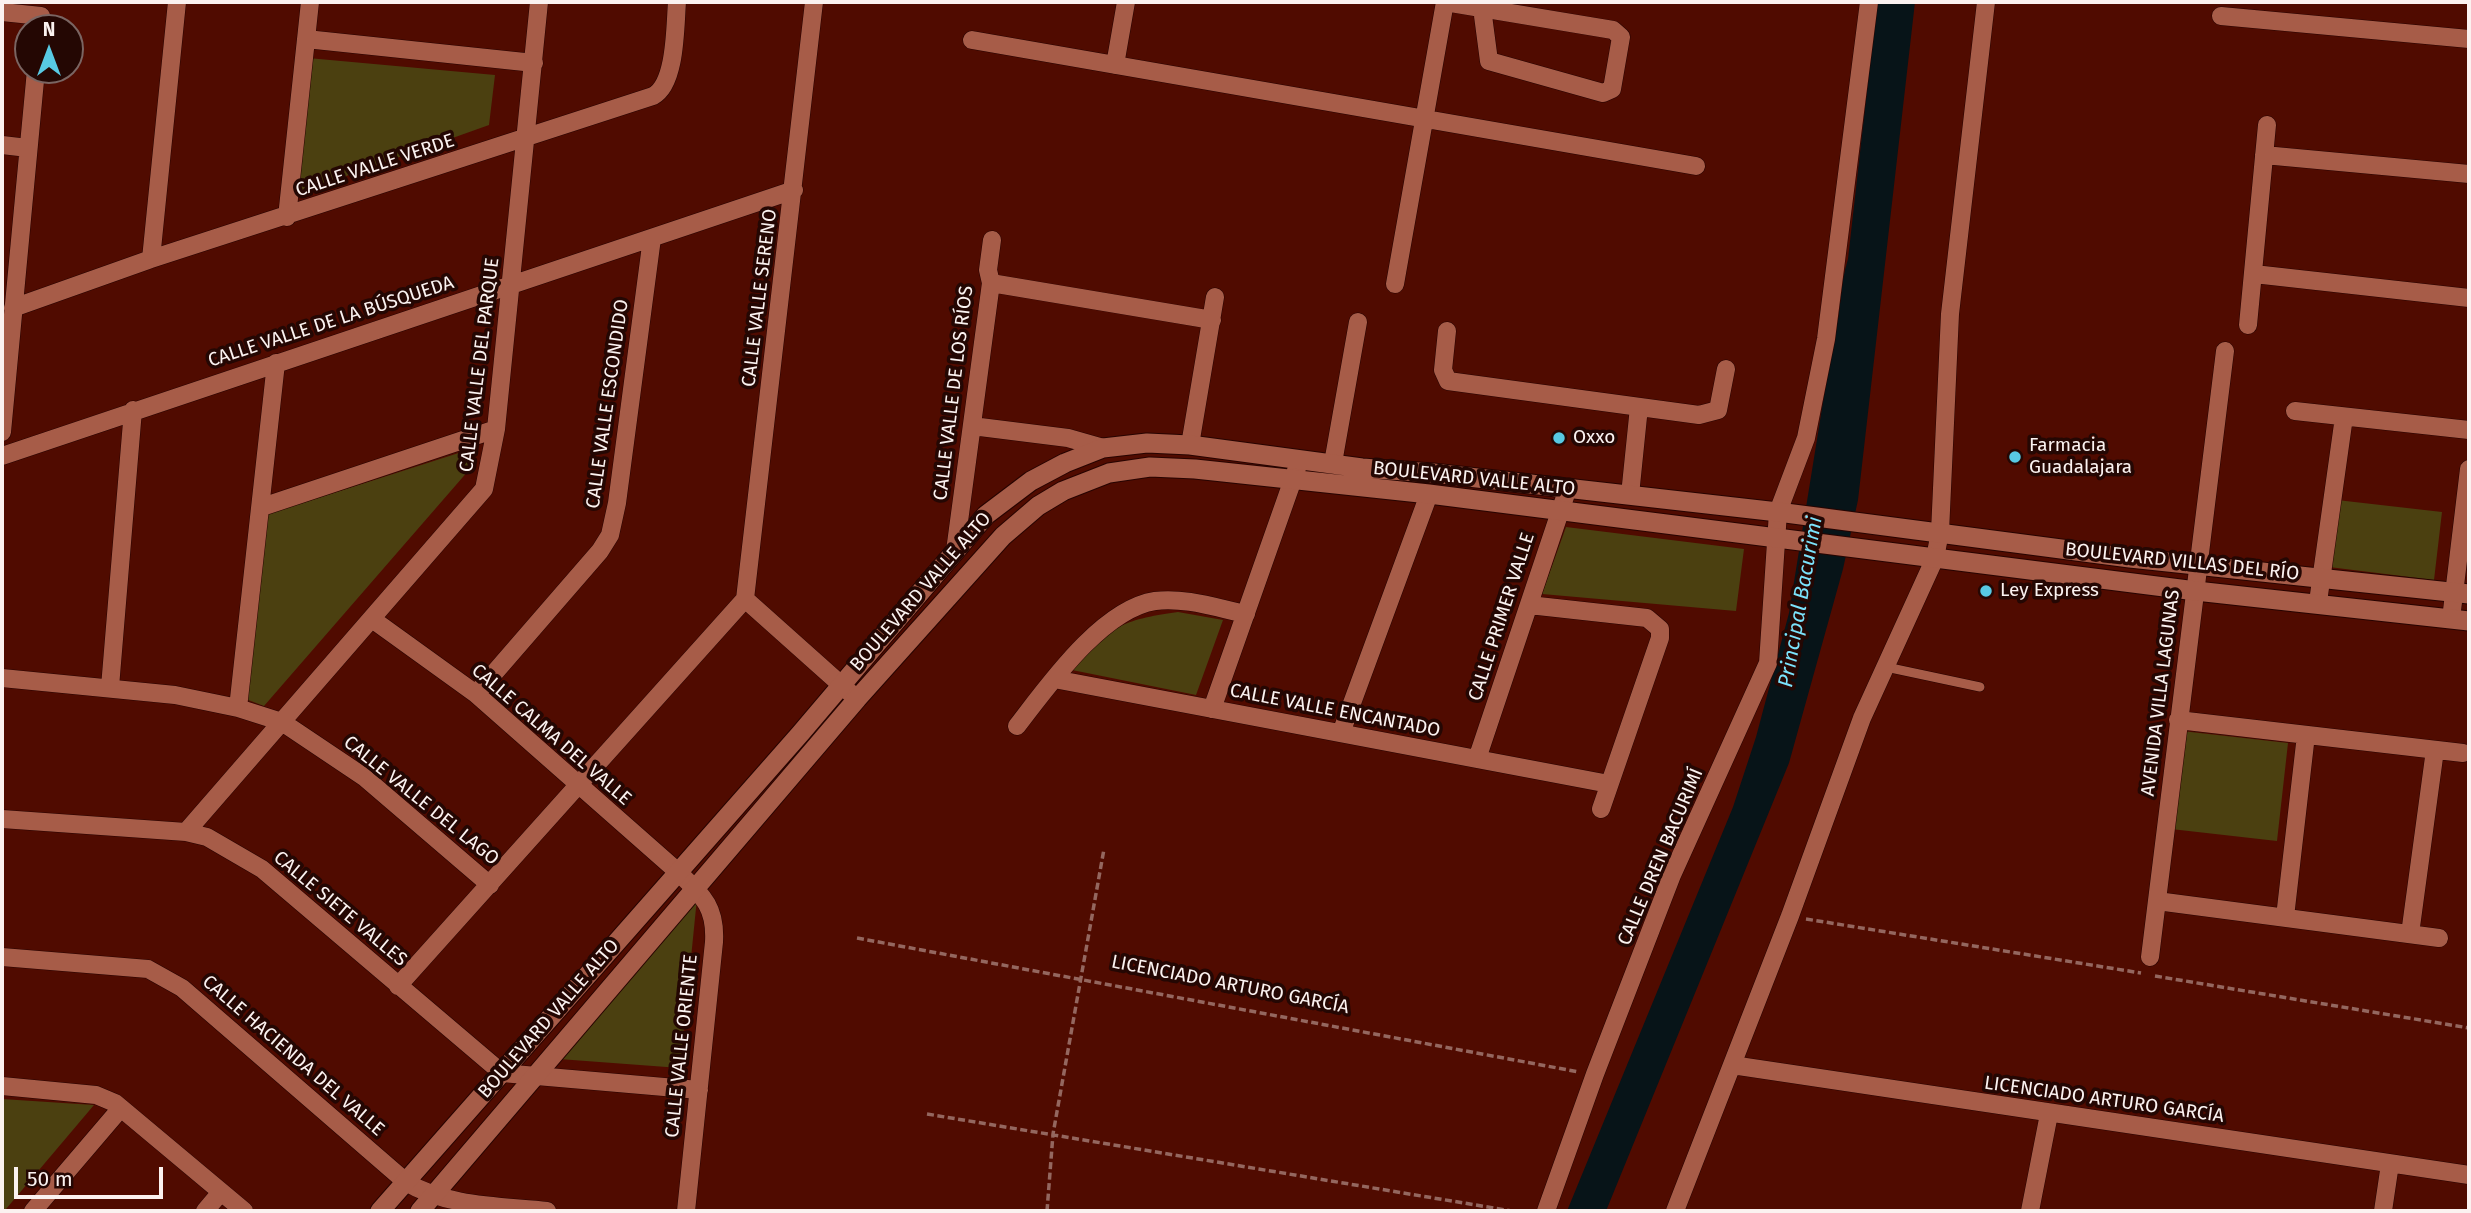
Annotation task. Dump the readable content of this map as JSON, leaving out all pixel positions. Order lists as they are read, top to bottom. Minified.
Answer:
{"streets":{"street":["CALLE VALLE VERDE","CALLE VALLE SERENO","CALLE VALLE DE LA BÚSQUEDA","CALLE VALLE DEL PARQUE","CALLE VALLE DE LOS RÍOS","CALLE VALLE ESCONDIDO","BOULEVARD VALLE ALTO","BOULEVARD VILLAS DEL RÍO","CALLE PRIMER VALLE","AVENIDA VILLA LAGUNAS","CALLE VALLE ENCANTADO","CALLE CALMA DEL VALLE","CALLE VALLE DEL LAGO","CALLE DREN BACURIMÍ","CALLE SIETE VALLES","LICENCIADO ARTURO GARCÍA","CALLE VALLE ORIENTE","CALLE HACIENDA DEL VALLE"]},"crossings":[["CALLE VALLE VERDE","CALLE VALLE DEL PARQUE"],["CALLE VALLE SERENO","CALLE VALLE DE LA BÚSQUEDA"],["CALLE VALLE DE LA BÚSQUEDA","CALLE VALLE DEL PARQUE"],["CALLE VALLE DE LA BÚSQUEDA","CALLE VALLE ESCONDIDO"],["CALLE VALLE DEL PARQUE","CALLE CALMA DEL VALLE"],["CALLE VALLE DEL PARQUE","CALLE VALLE DEL LAGO"],["CALLE VALLE DEL PARQUE","CALLE SIETE VALLES"],["CALLE VALLE DE LOS RÍOS","BOULEVARD VALLE ALTO"],["CALLE VALLE ESCONDIDO","CALLE CALMA DEL VALLE"],["BOULEVARD VALLE ALTO","BOULEVARD VILLAS DEL RÍO"],["BOULEVARD VALLE ALTO","CALLE PRIMER VALLE"],["BOULEVARD VALLE ALTO","CALLE CALMA DEL VALLE"],["BOULEVARD VALLE ALTO","CALLE DREN BACURIMÍ"],["BOULEVARD VALLE ALTO","CALLE SIETE VALLES"],["BOULEVARD VALLE ALTO","CALLE VALLE ORIENTE"],["BOULEVARD VALLE ALTO","CALLE HACIENDA DEL VALLE"],["BOULEVARD VILLAS DEL RÍO","AVENIDA VILLA LAGUNAS"],["CALLE PRIMER VALLE","CALLE VALLE ENCANTADO"],["CALLE CALMA DEL VALLE","CALLE VALLE ORIENTE"],["CALLE DREN BACURIMÍ","LICENCIADO ARTURO GARCÍA"]],"water":["Principal Bacurimi"],"places":["Oxxo","Farmacia Guadalajara","Ley Express"],"scale_bar":"50 m","north":"top"}
